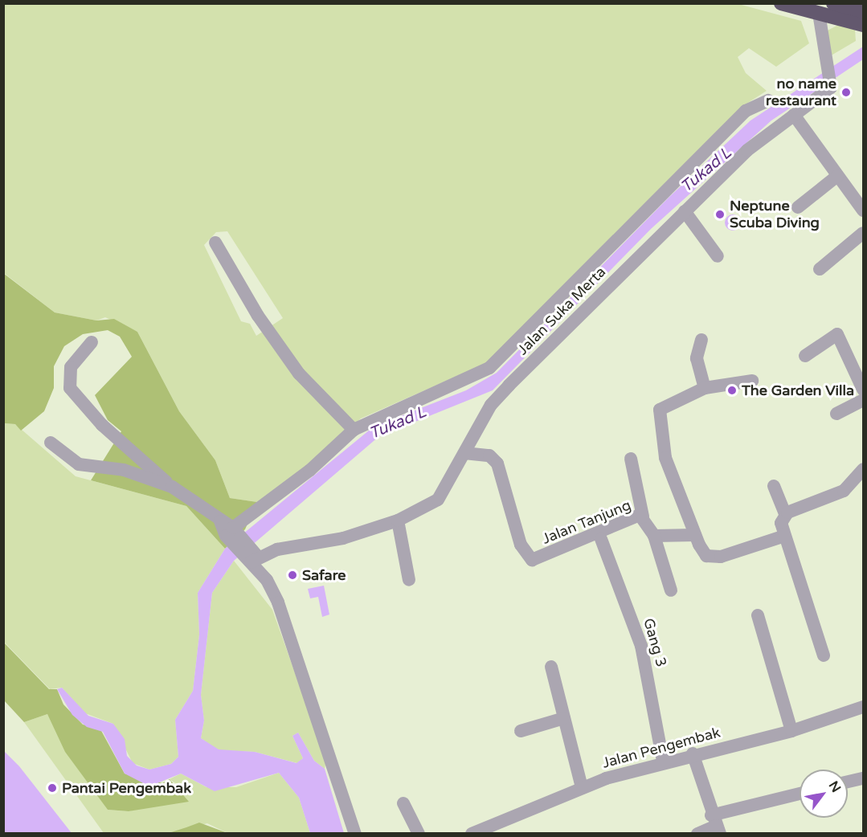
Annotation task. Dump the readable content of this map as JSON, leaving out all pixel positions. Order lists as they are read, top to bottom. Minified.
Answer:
{"streets":{"street":["Jalan Suka Merta","Jalan Tanjung","Gang 3","Jalan Pengembak"]},"crossings":[["Jalan Suka Merta","Jalan Tanjung"],["Gang 3","Jalan Pengembak"]],"water":["Tukad L"],"places":["no name restaurant","Neptune Scuba Diving","The Garden Villa","Safare","Pantai Pengembak"],"north":"top right"}
